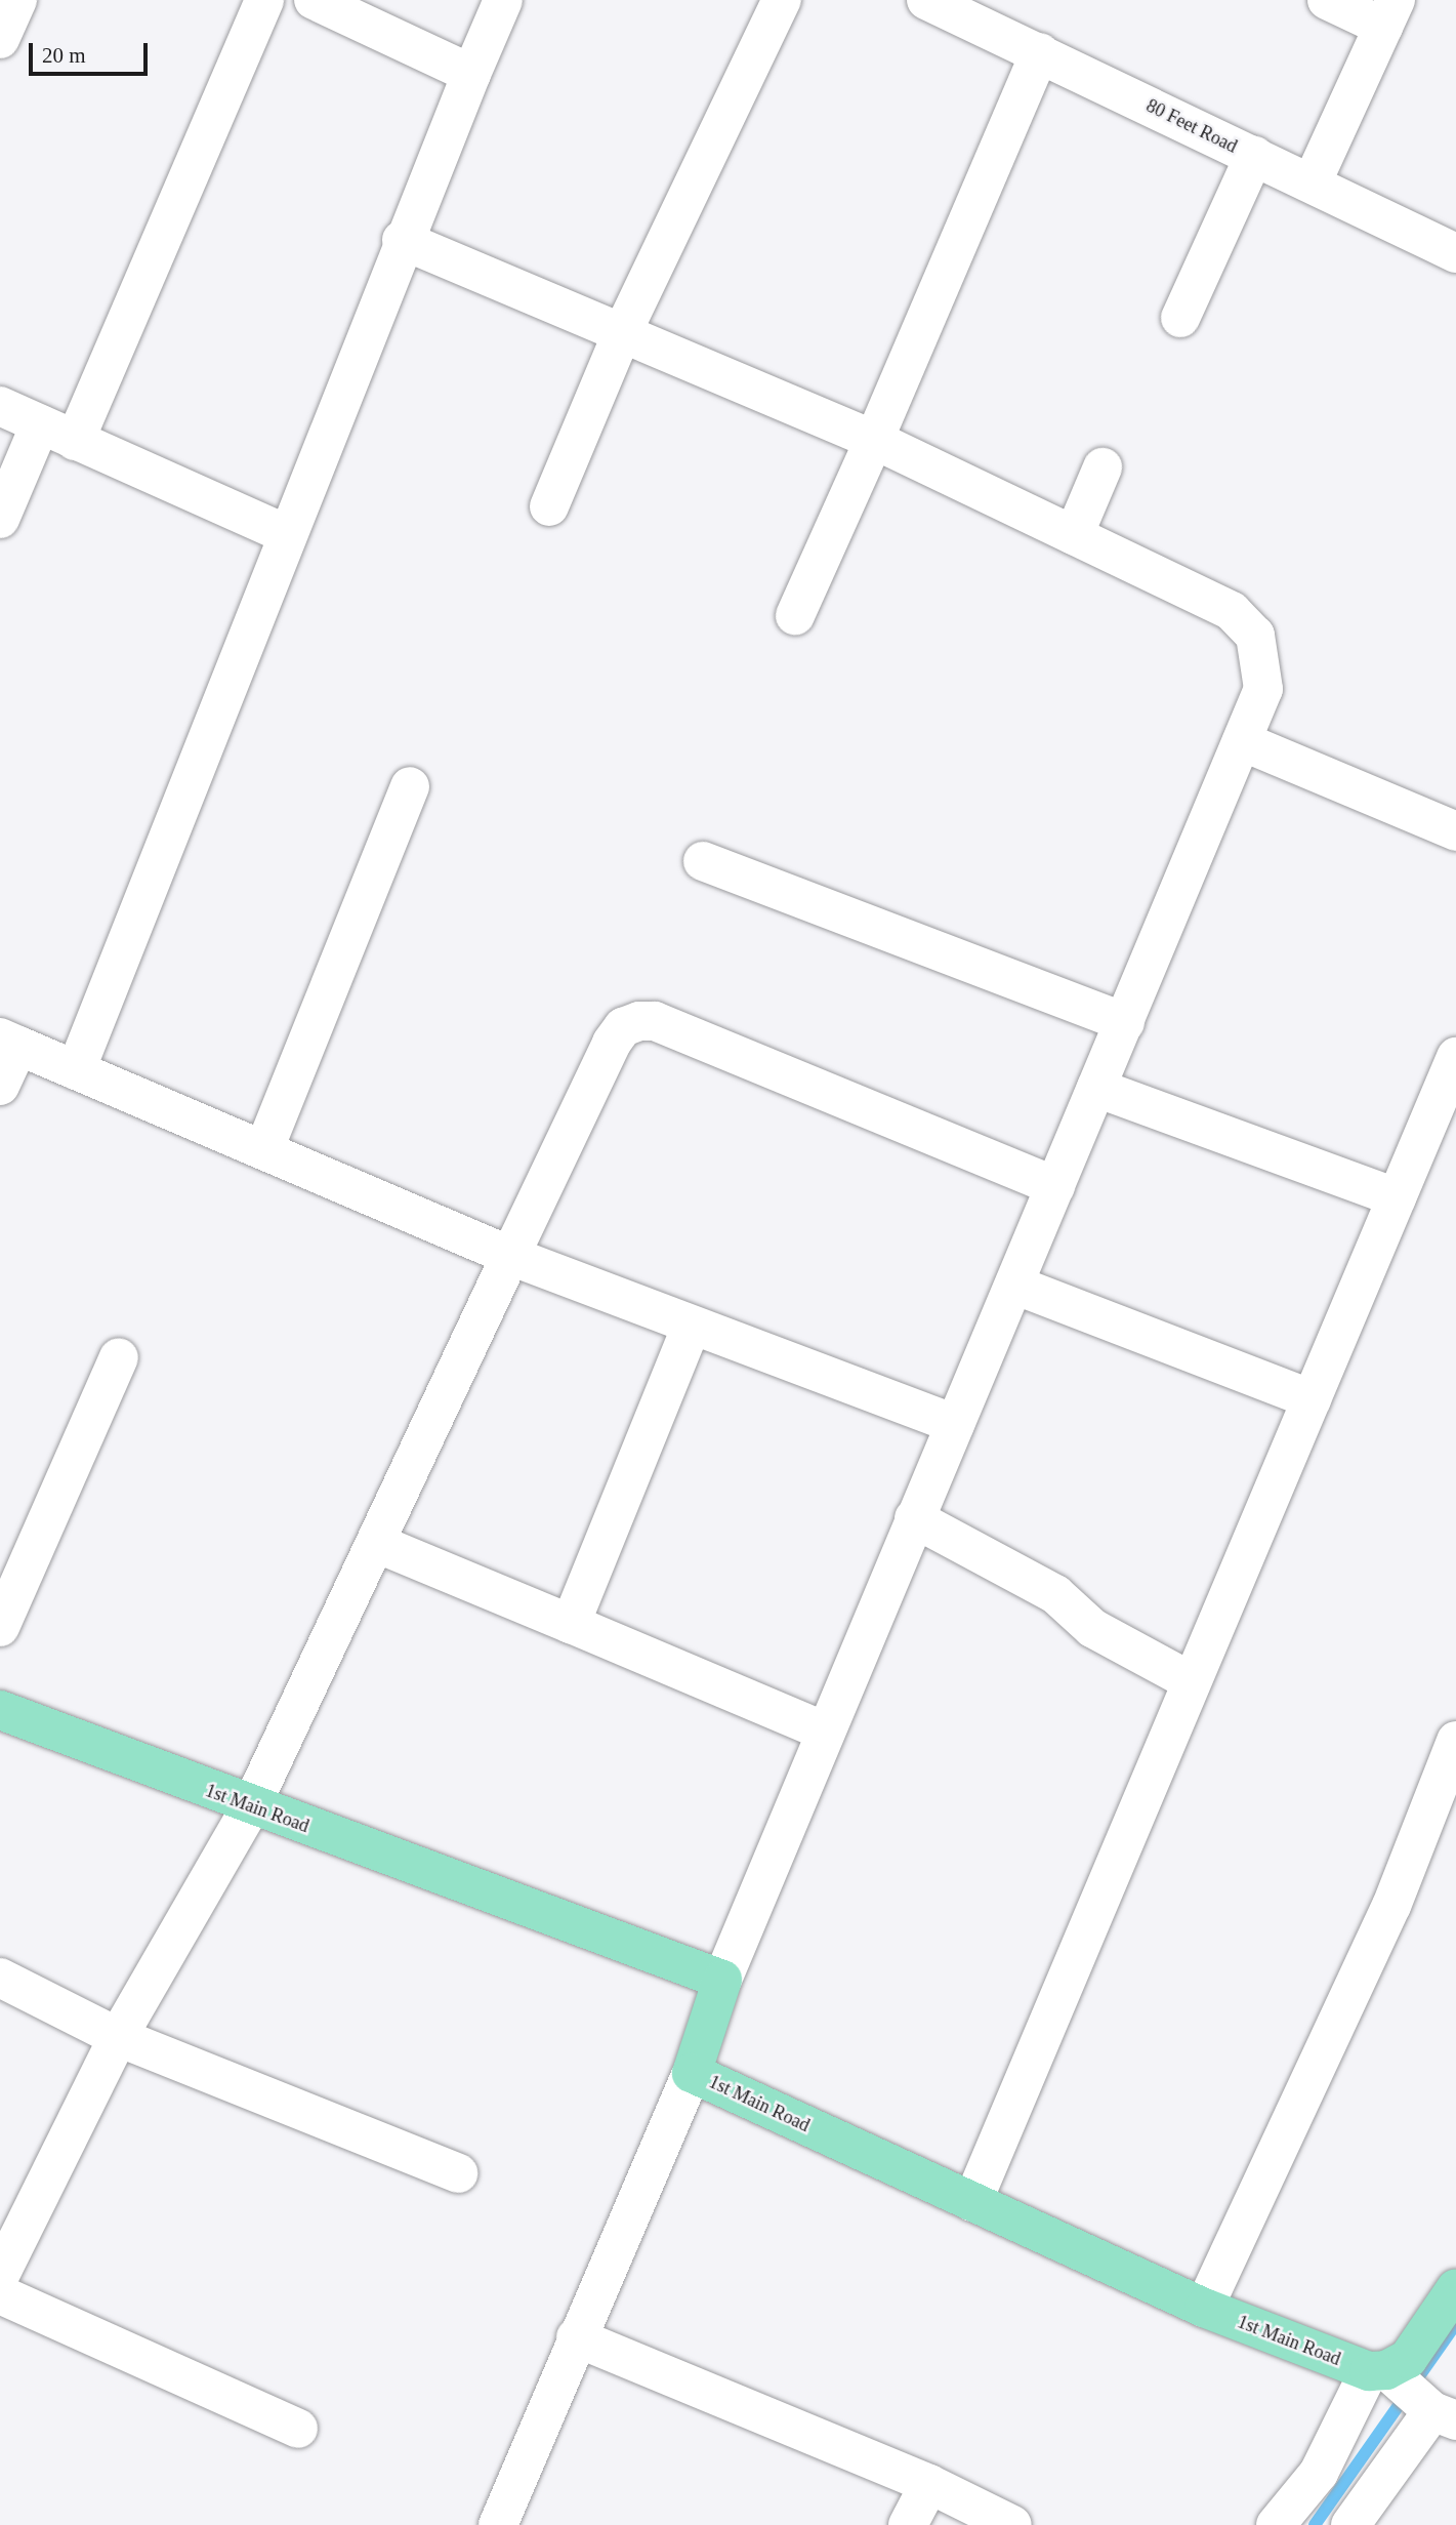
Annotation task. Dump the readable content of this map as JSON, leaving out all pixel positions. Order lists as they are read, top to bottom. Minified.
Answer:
{"streets":{"main road":["1st Main Road"],"street":["80 Feet Road"]},"scale_bar":"20 m"}
